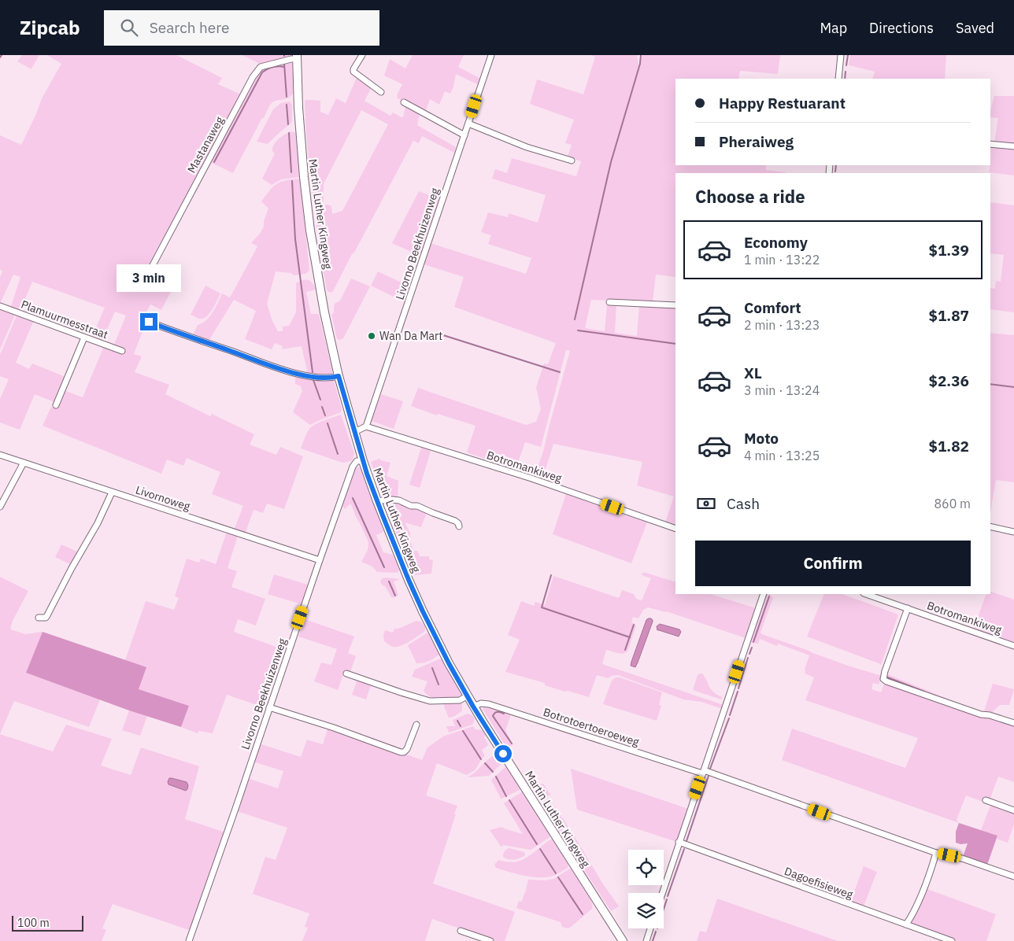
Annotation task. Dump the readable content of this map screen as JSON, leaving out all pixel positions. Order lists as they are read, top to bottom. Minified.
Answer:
{"streets":{"main road":["Martin Luther Kingweg"],"street":["Mastanaweg","Livorno Beekhuizenweg","Plamuurmesstraat","Botromankiweg","Livornoweg","Botrotoertoeroeweg","Dagoefisieweg"]},"crossings":[["Mastanaweg","Martin Luther Kingweg"],["Martin Luther Kingweg","Livorno Beekhuizenweg"],["Martin Luther Kingweg","Botrotoertoeroeweg"],["Livorno Beekhuizenweg","Botromankiweg"],["Livorno Beekhuizenweg","Livornoweg"]],"places":["Wan Da Mart"],"scale_bar":"100 m","page":{"header":"Zipcab","search":"Search here","nav":["Map","Directions","Saved"],"banner":["Happy Restuarant","Pheraiweg"],"heading":"Choose a ride","list":[{"name":"Economy","note":"1 min · 13:22","value":"$1.39"},{"name":"Comfort","note":"2 min · 13:23","value":"$1.87"},{"name":"XL","note":"3 min · 13:24","value":"$2.36"},{"name":"Moto","note":"4 min · 13:25","value":"$1.82"}],"bubble":"3 min","pay":["Cash","860 m"],"buttons":"Confirm","scale":"100 m"}}
